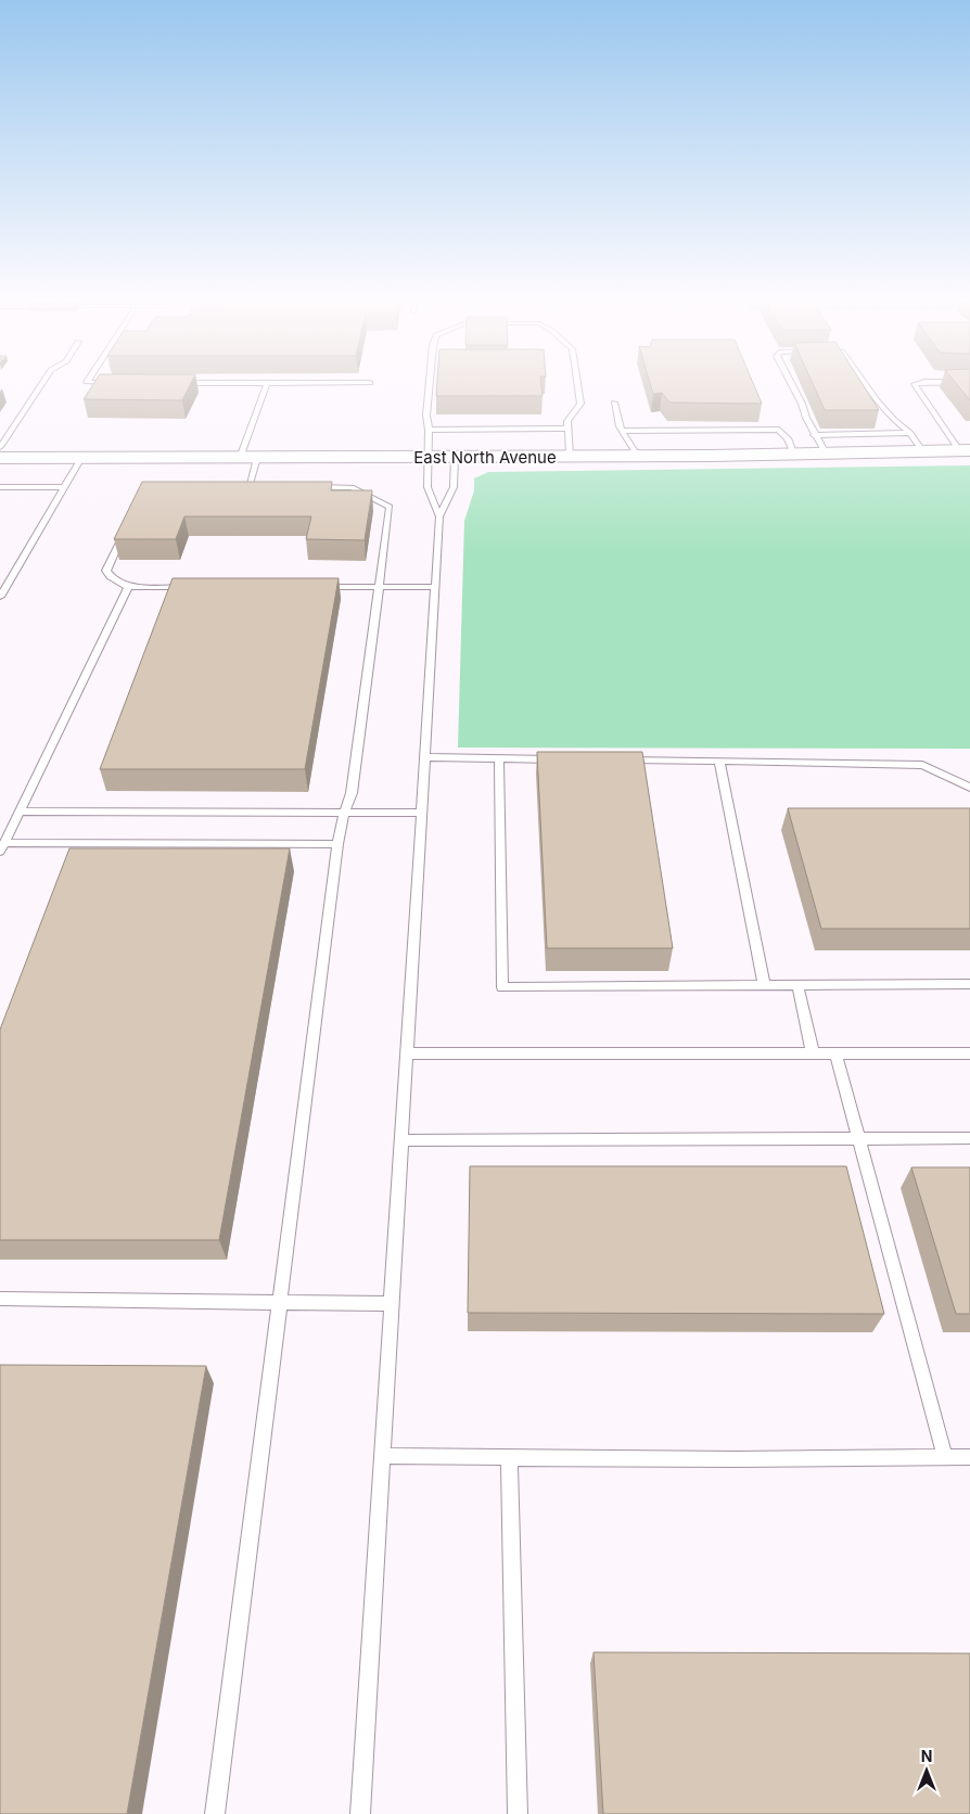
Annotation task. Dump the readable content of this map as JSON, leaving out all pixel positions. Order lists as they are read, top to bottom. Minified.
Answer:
{"streets":{"street":["East North Avenue"]},"north":"top"}
